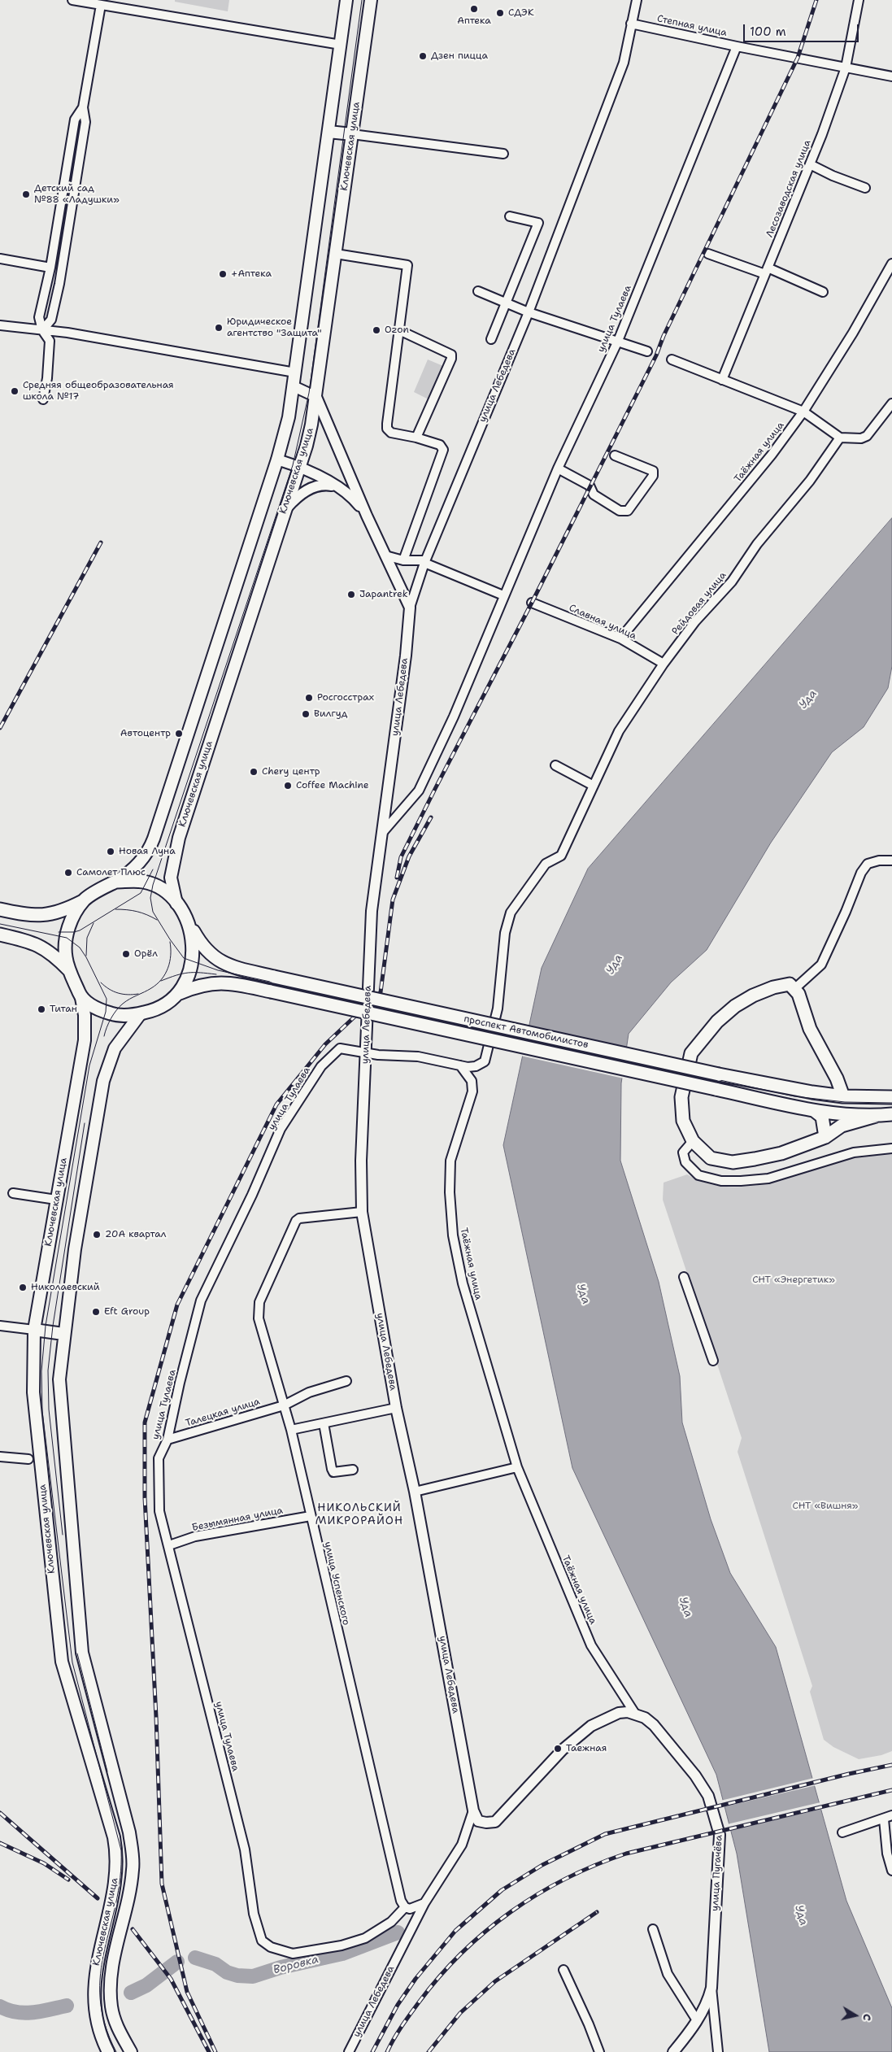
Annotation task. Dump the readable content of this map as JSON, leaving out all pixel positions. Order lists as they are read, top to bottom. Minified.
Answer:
{"streets":{"main road":["Ключевская улица","проспект Автомобилистов"],"street":["Степная улица","Лесозаводская улица","улица Тулаева","улица Лебедева","Таёжная улица","Рейдовая улица","Славная улица","Талецкая улица","Безымянная улица","улица Успенского","улица Пугачёва"]},"crossings":[["Степная улица","Лесозаводская улица"],["Степная улица","улица Тулаева"],["Степная улица","улица Лебедева"],["Ключевская улица","проспект Автомобилистов"],["улица Тулаева","улица Лебедева"],["улица Тулаева","Талецкая улица"],["улица Тулаева","Безымянная улица"],["улица Тулаева","улица Успенского"],["улица Лебедева","улица Успенского"],["Таёжная улица","Рейдовая улица"],["Таёжная улица","Славная улица"],["Таёжная улица","улица Пугачёва"],["Рейдовая улица","Славная улица"],["Талецкая улица","улица Успенского"],["Безымянная улица","улица Успенского"]],"districts":["НИКОЛЬСКИЙ МИКРОРАЙОН"],"water":["Уда","Воровка"],"parks":["СНТ «Энергетик»","СНТ «Вишня»"],"places":["Аптека","СДЭК","Дзен пицца","Детский сад №88 «Ладушки»","+Аптека","Юридическое агентство \"Защита\"","Ozon","Средняя общеобразовательная школа №17","Japantrek","Росгосстрах","Вилгуд","Автоцентр","Chery центр","Coffee Machine","Новая Луна","Самолет Плюс","Орёл","Титан","20А квартал","Николаевский","Eft Group","Таежная"],"scale_bar":"100 m","north":"right"}
